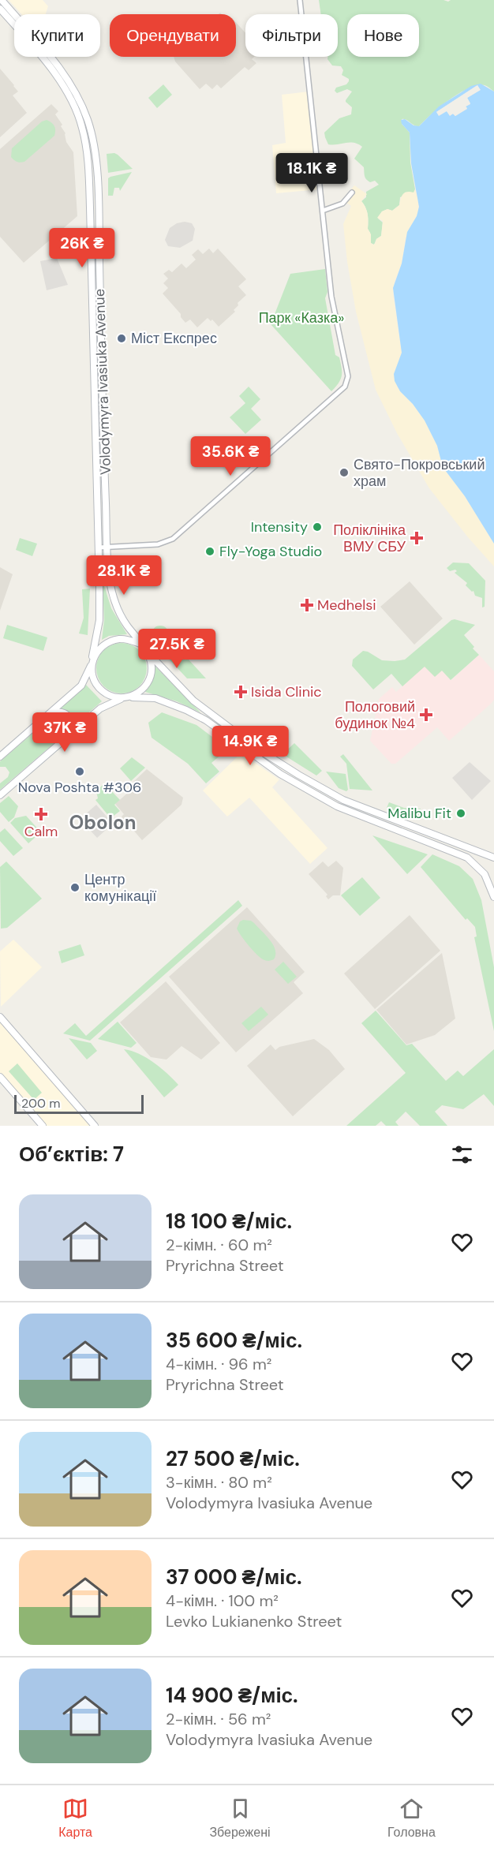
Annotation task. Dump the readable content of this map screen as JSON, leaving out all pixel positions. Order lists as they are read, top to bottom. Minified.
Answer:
{"streets":{"main road":["Volodymyra Ivasiuka Avenue"]},"districts":["Obolon"],"parks":["Парк «Казка»"],"places":{"other":["Міст Експрес","Свято-Покровський храм","Intensity","Fly-Yoga Studio","Nova Poshta #306","Malibu Fit","Центр комунікації"],"health":["Поліклініка ВМУ СБУ","Medhelsi","Isida Clinic","Пологовий будинок №4","Calm"]},"scale_bar":"200 m","page":{"chip":["Купити","Орендувати","Фільтри","Нове"],"price":["18.1K ₴","26K ₴","35.6K ₴","28.1K ₴","27.5K ₴","37K ₴","14.9K ₴"],"scale":"200 m","heading":"Об’єктів: 7","list":[{"name":"18 100 ₴/міс.","note":"2-кімн. · 60 m² · Pryrichna Street"},{"name":"35 600 ₴/міс.","note":"4-кімн. · 96 m² · Pryrichna Street"},{"name":"27 500 ₴/міс.","note":"3-кімн. · 80 m² · Volodymyra Ivasiuka Avenue"},{"name":"37 000 ₴/міс.","note":"4-кімн. · 100 m² · Levko Lukianenko Street"},{"name":"14 900 ₴/міс.","note":"2-кімн. · 56 m² · Volodymyra Ivasiuka Avenue"}],"tabs":["Карта","Збережені","Головна"]}}
